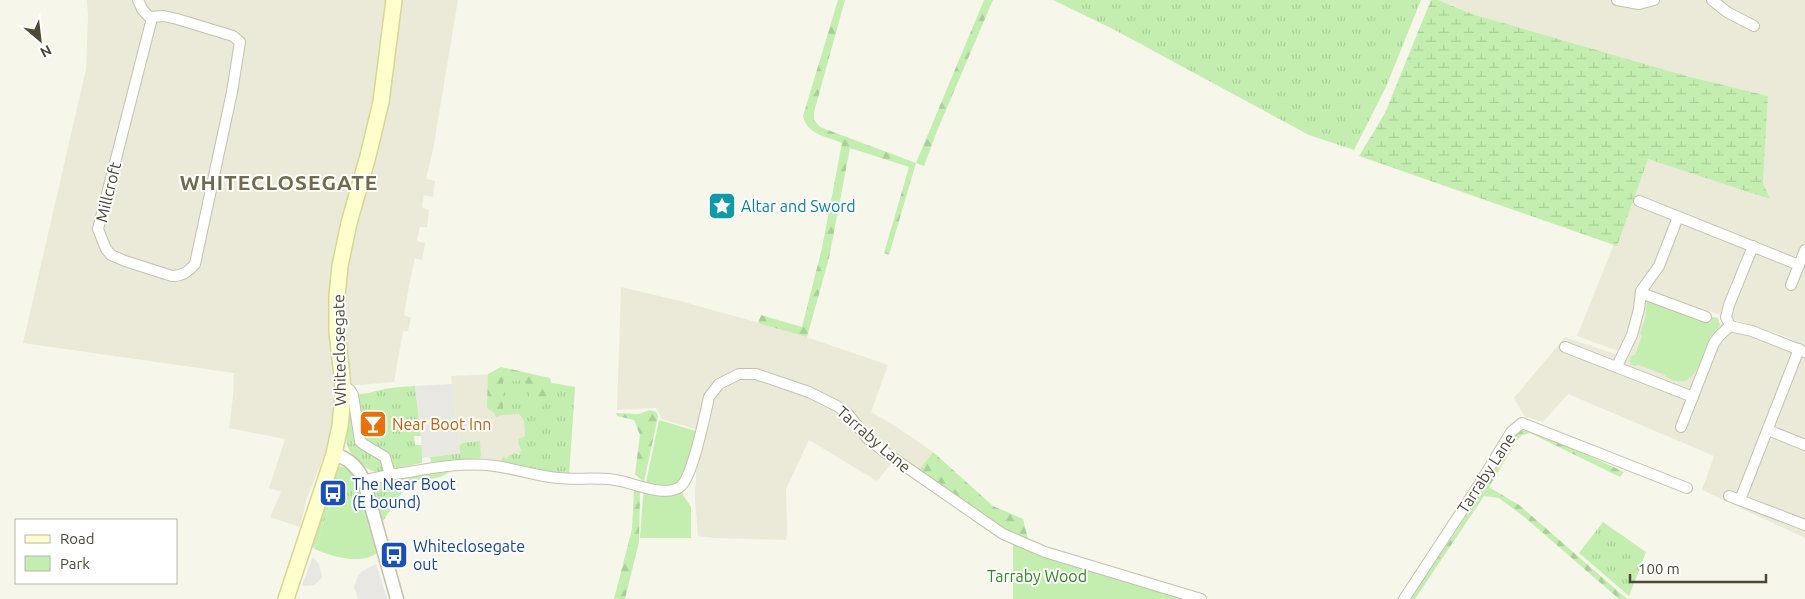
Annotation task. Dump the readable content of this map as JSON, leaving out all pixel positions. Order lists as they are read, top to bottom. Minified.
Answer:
{"streets":{"main road":["Whiteclosegate"],"street":["Millcroft","Tarraby Lane"]},"districts":["WHITECLOSEGATE"],"parks":["Tarraby Wood"],"places":{"place":["Altar and Sword"],"bar":["Near Boot Inn"],"bus stop":["The Near Boot (E bound)","Whiteclosegate out"]},"legend":["Road","Park"],"scale_bar":"100 m","north":"bottom right"}
